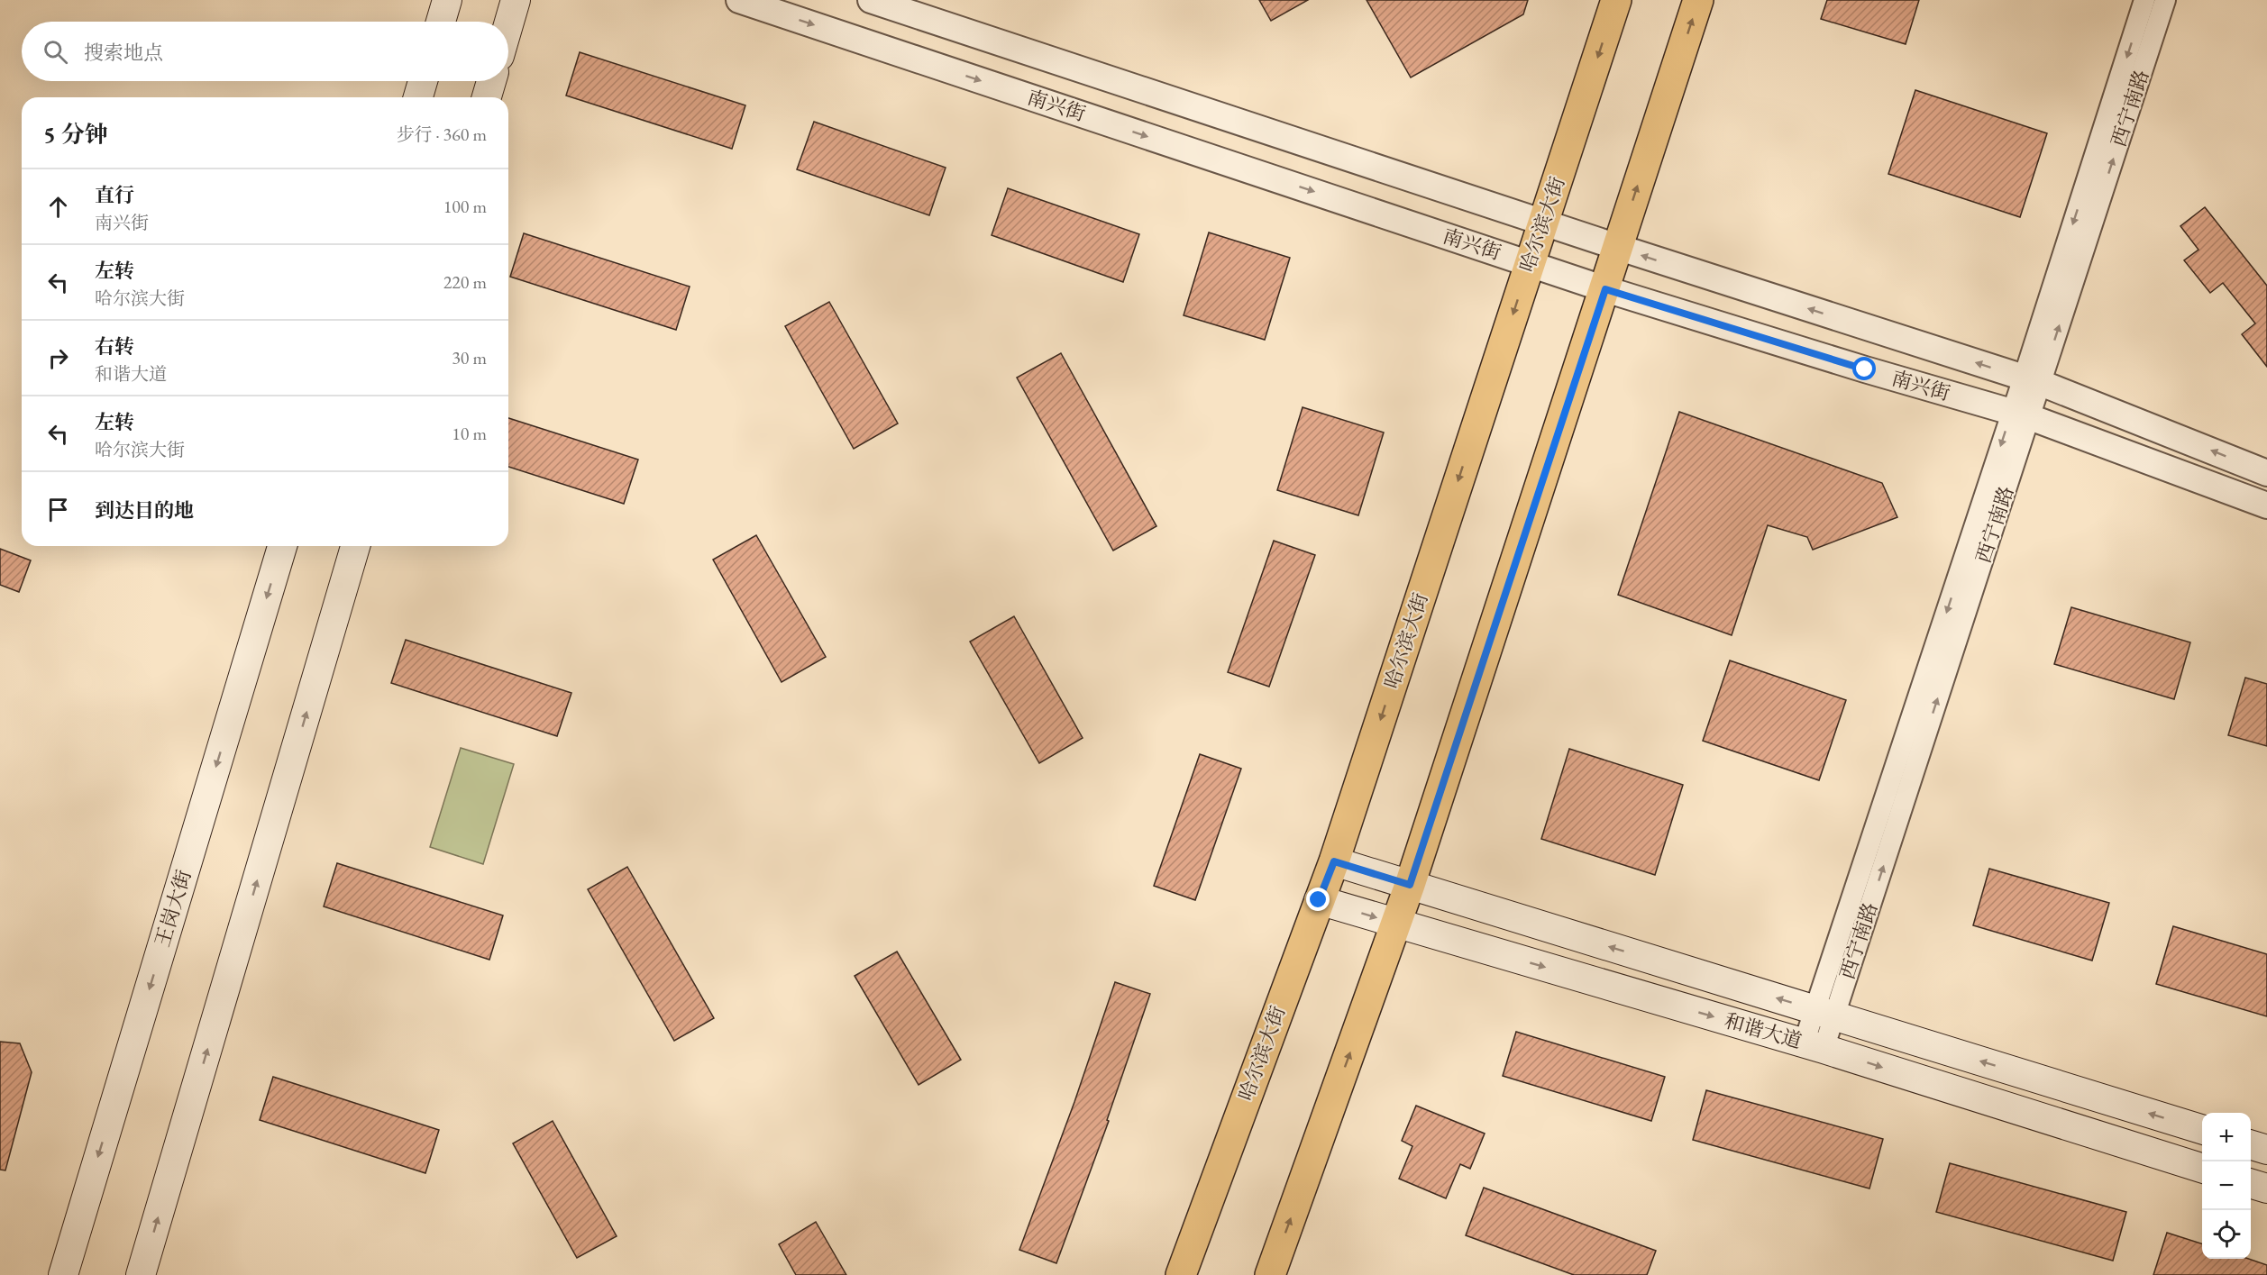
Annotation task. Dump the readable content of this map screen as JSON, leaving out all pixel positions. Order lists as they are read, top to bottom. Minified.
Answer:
{"streets":{"main road":["哈尔滨大街","王岗大街","和谐大道"],"street":["南兴街","西宁南路"]},"crossings":[["南兴街","西宁南路"],["南兴街","哈尔滨大街"],["西宁南路","和谐大道"],["哈尔滨大街","和谐大道"]],"page":{"search":"搜索地点","heading":["5 分钟","步行 · 360 m"],"list":[["直行","南兴街","100 m"],["左转","哈尔滨大街","220 m"],["右转","和谐大道","30 m"],["左转","哈尔滨大街","10 m"],"到达目的地"],"map_buttons":["+","−"]}}
